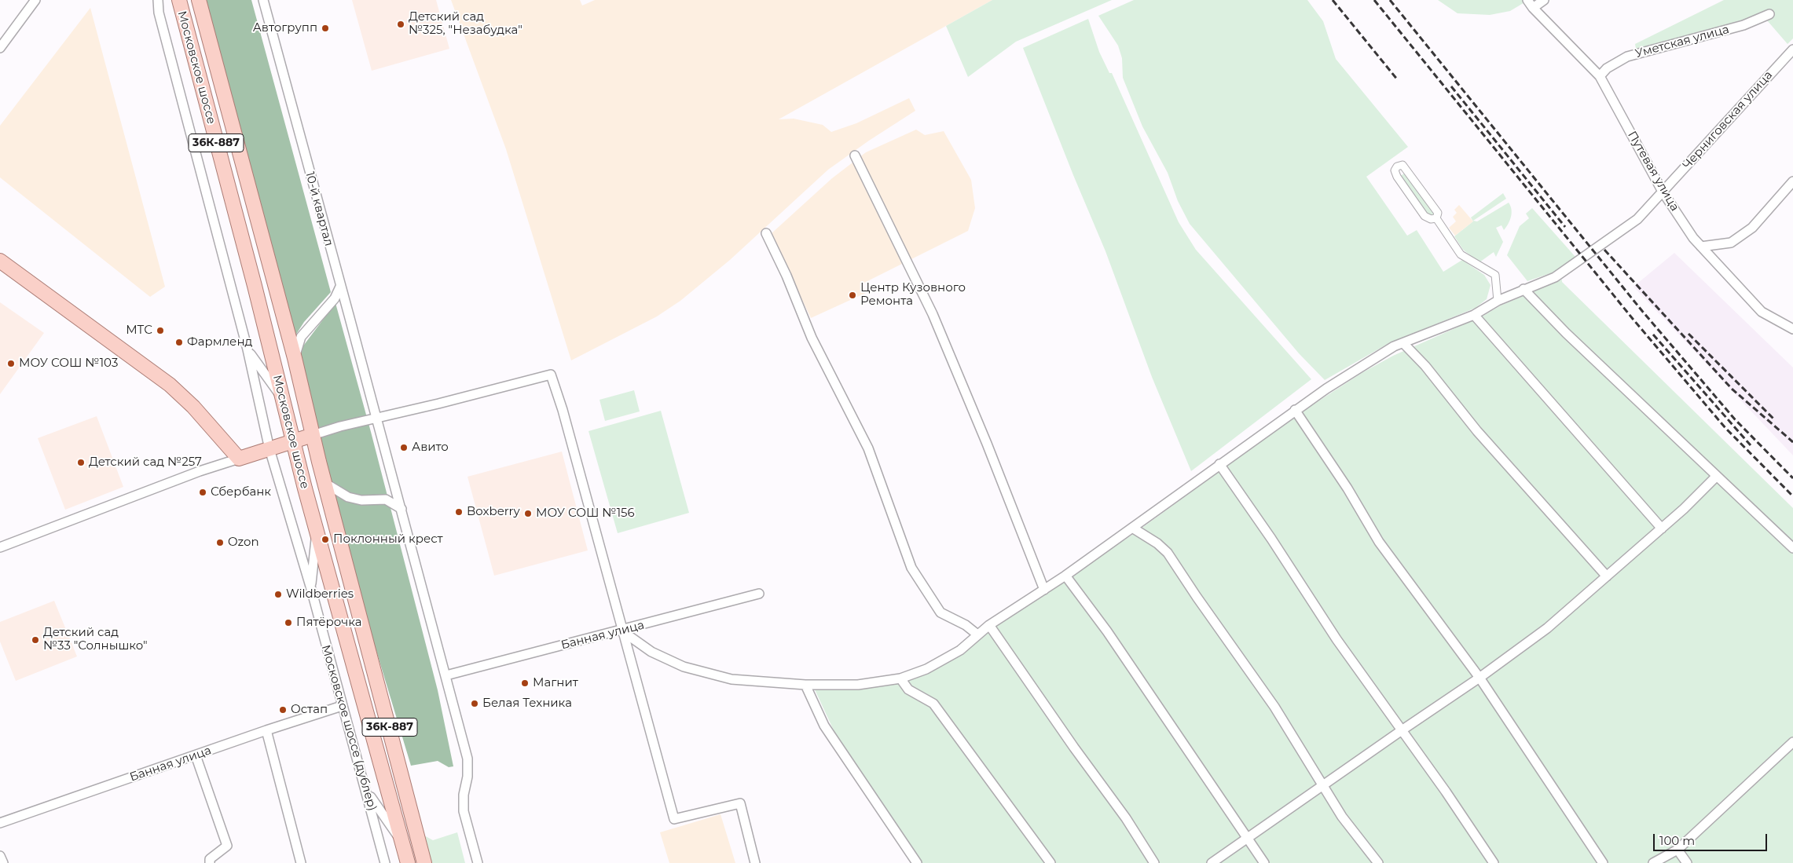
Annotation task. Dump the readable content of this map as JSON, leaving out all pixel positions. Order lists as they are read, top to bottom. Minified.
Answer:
{"streets":{"main road":["Московское шоссе","36К-887"],"street":["Уметская улица","Черниговская улица","Путевая улица","10-й квартал","Банная улица","Московское шоссе (дублер)"]},"crossings":[["Уметская улица","Путевая улица"],["Черниговская улица","Путевая улица"],["Черниговская улица","Банная улица"],["10-й квартал","Банная улица"],["Банная улица","Московское шоссе (дублер)"]],"places":["Детский сад №325, \"Незабудка\"","Автогрупп","Центр Кузовного Ремонта","МТС","Фармленд","МОУ СОШ №103","Авито","Детский сад №257","Сбербанк","Boxberry","МОУ СОШ №156","Поклонный крест","Ozon","Wildberries","Пятёрочка","Детский сад №33 \"Солнышко\"","Магнит","Белая Техника","Остап"],"scale_bar":"100 m"}
